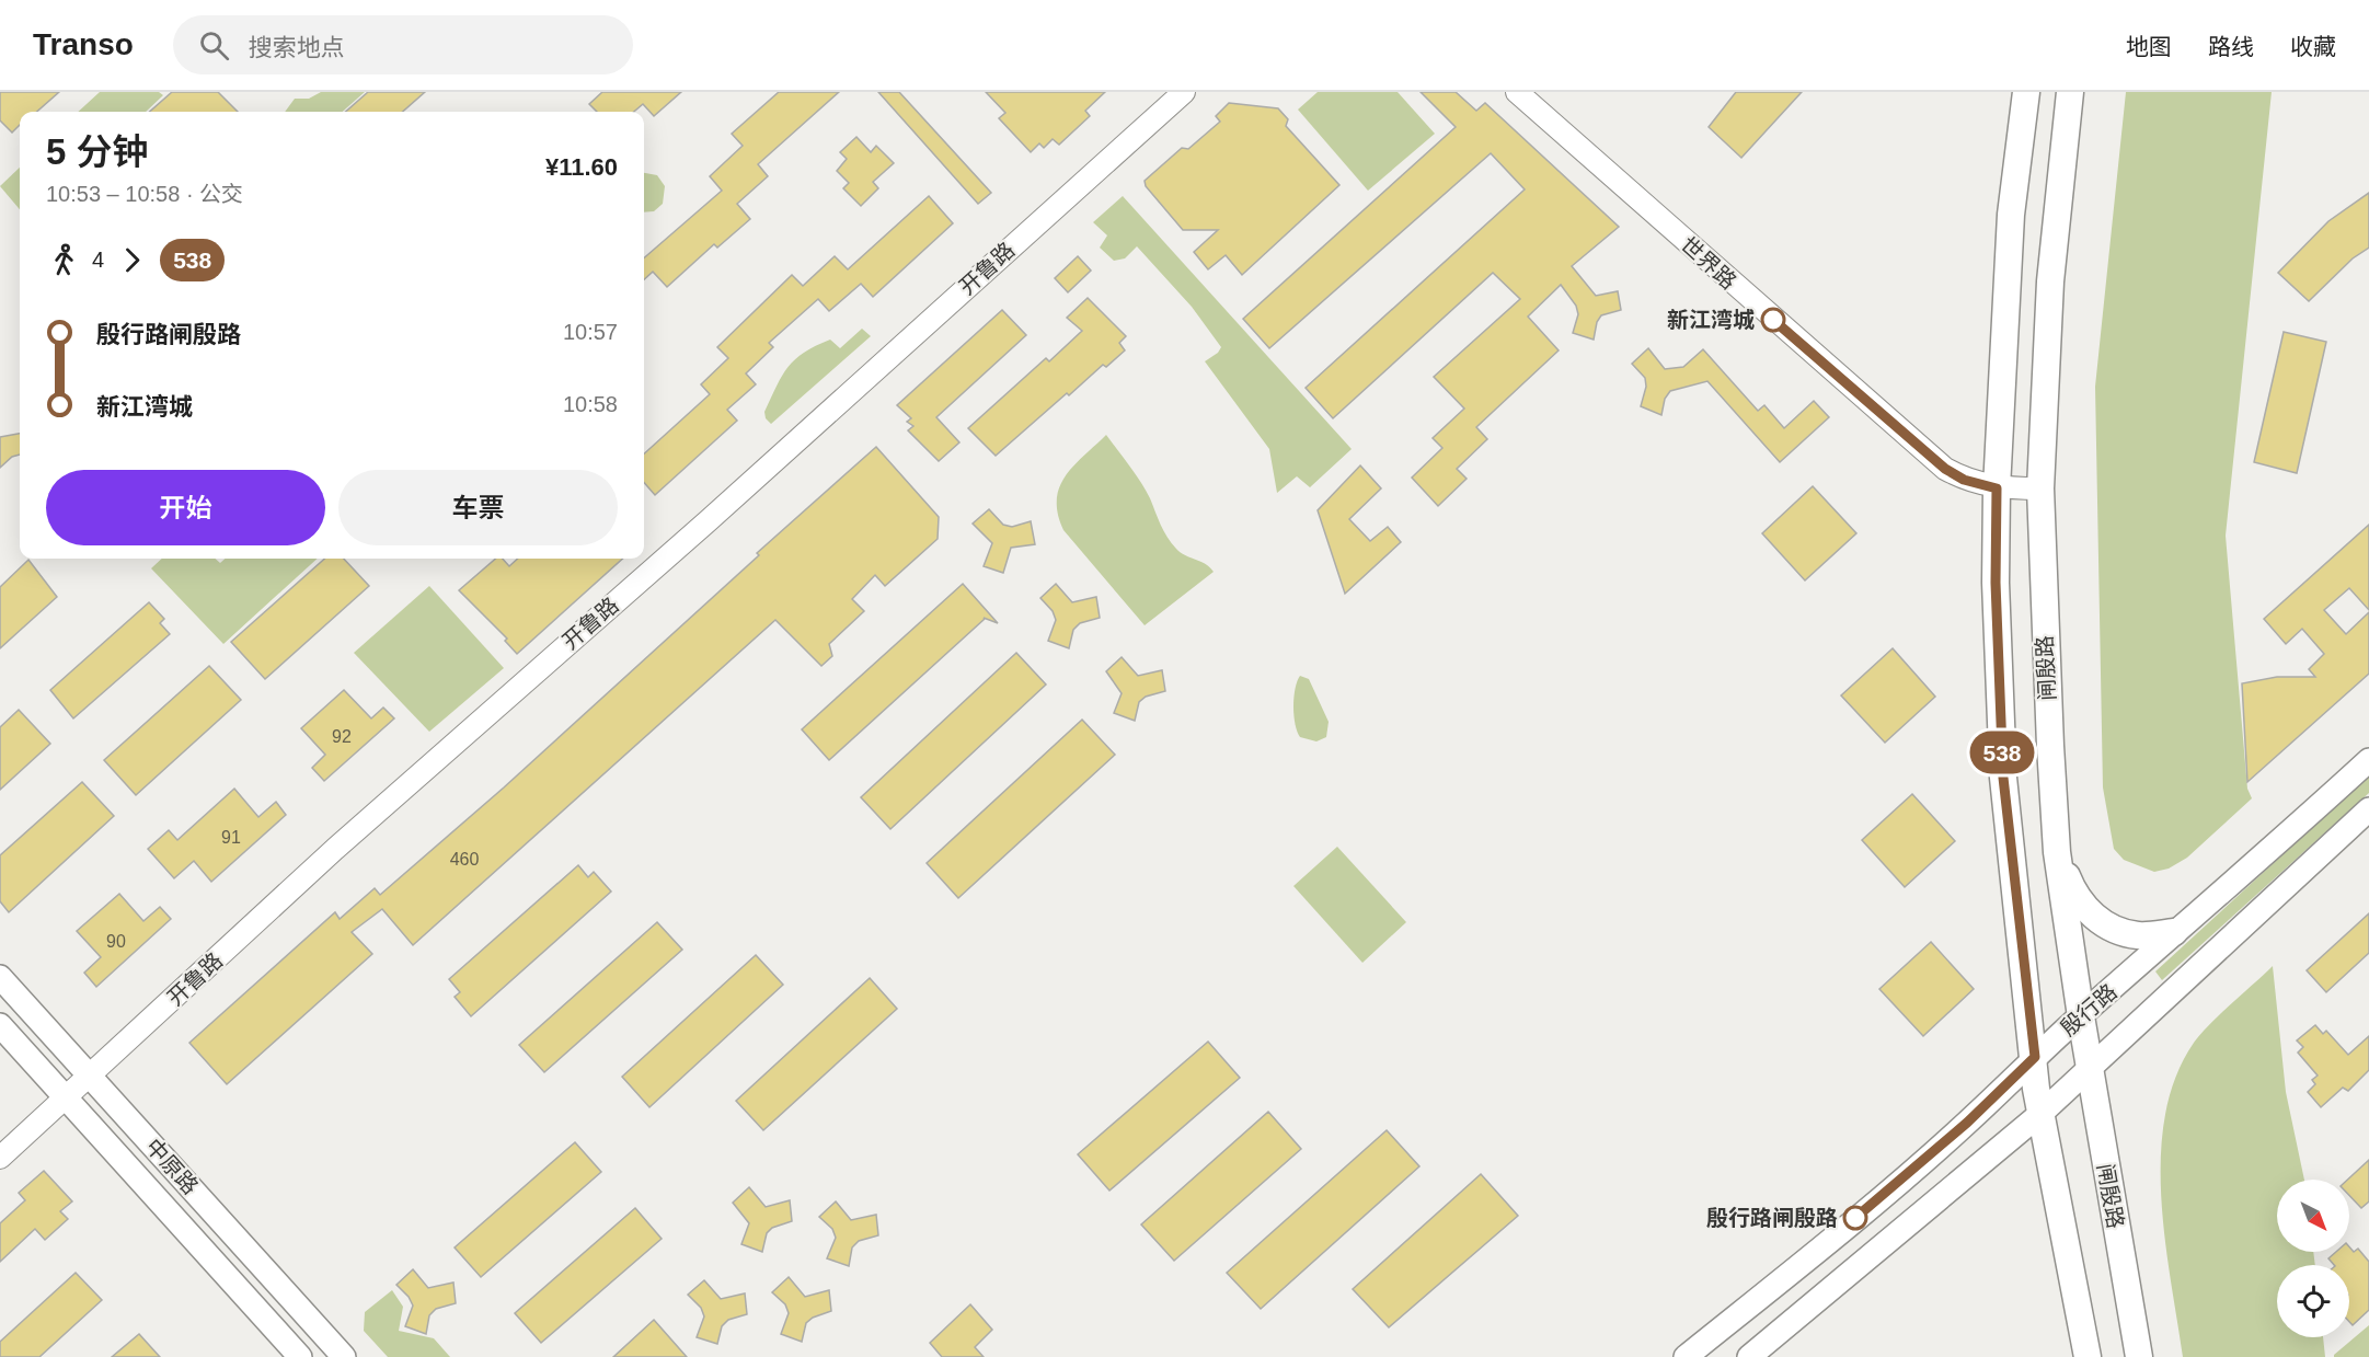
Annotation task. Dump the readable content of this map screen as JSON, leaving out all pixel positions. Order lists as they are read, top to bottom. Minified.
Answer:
{"streets":{"main road":["闸殷路","殷行路","中原路"],"street":["世界路","开鲁路"]},"crossings":[["世界路","闸殷路"],["开鲁路","中原路"],["闸殷路","殷行路"]],"places":["新江湾城","殷行路闸殷路"],"lines":["bus line 538"],"house_numbers":["92","91","460","90"],"north":"bottom right","page":{"header":"Transo","search":"搜索地点","nav":["地图","路线","收藏"],"on_map":"538","heading":["5 分钟","10:53 – 10:58 · 公交","¥11.60"],"legs":["4","538"],"list":[{"name":"殷行路闸殷路","value":"10:57"},{"name":"新江湾城","value":"10:58"}],"buttons":["开始","车票"]}}
